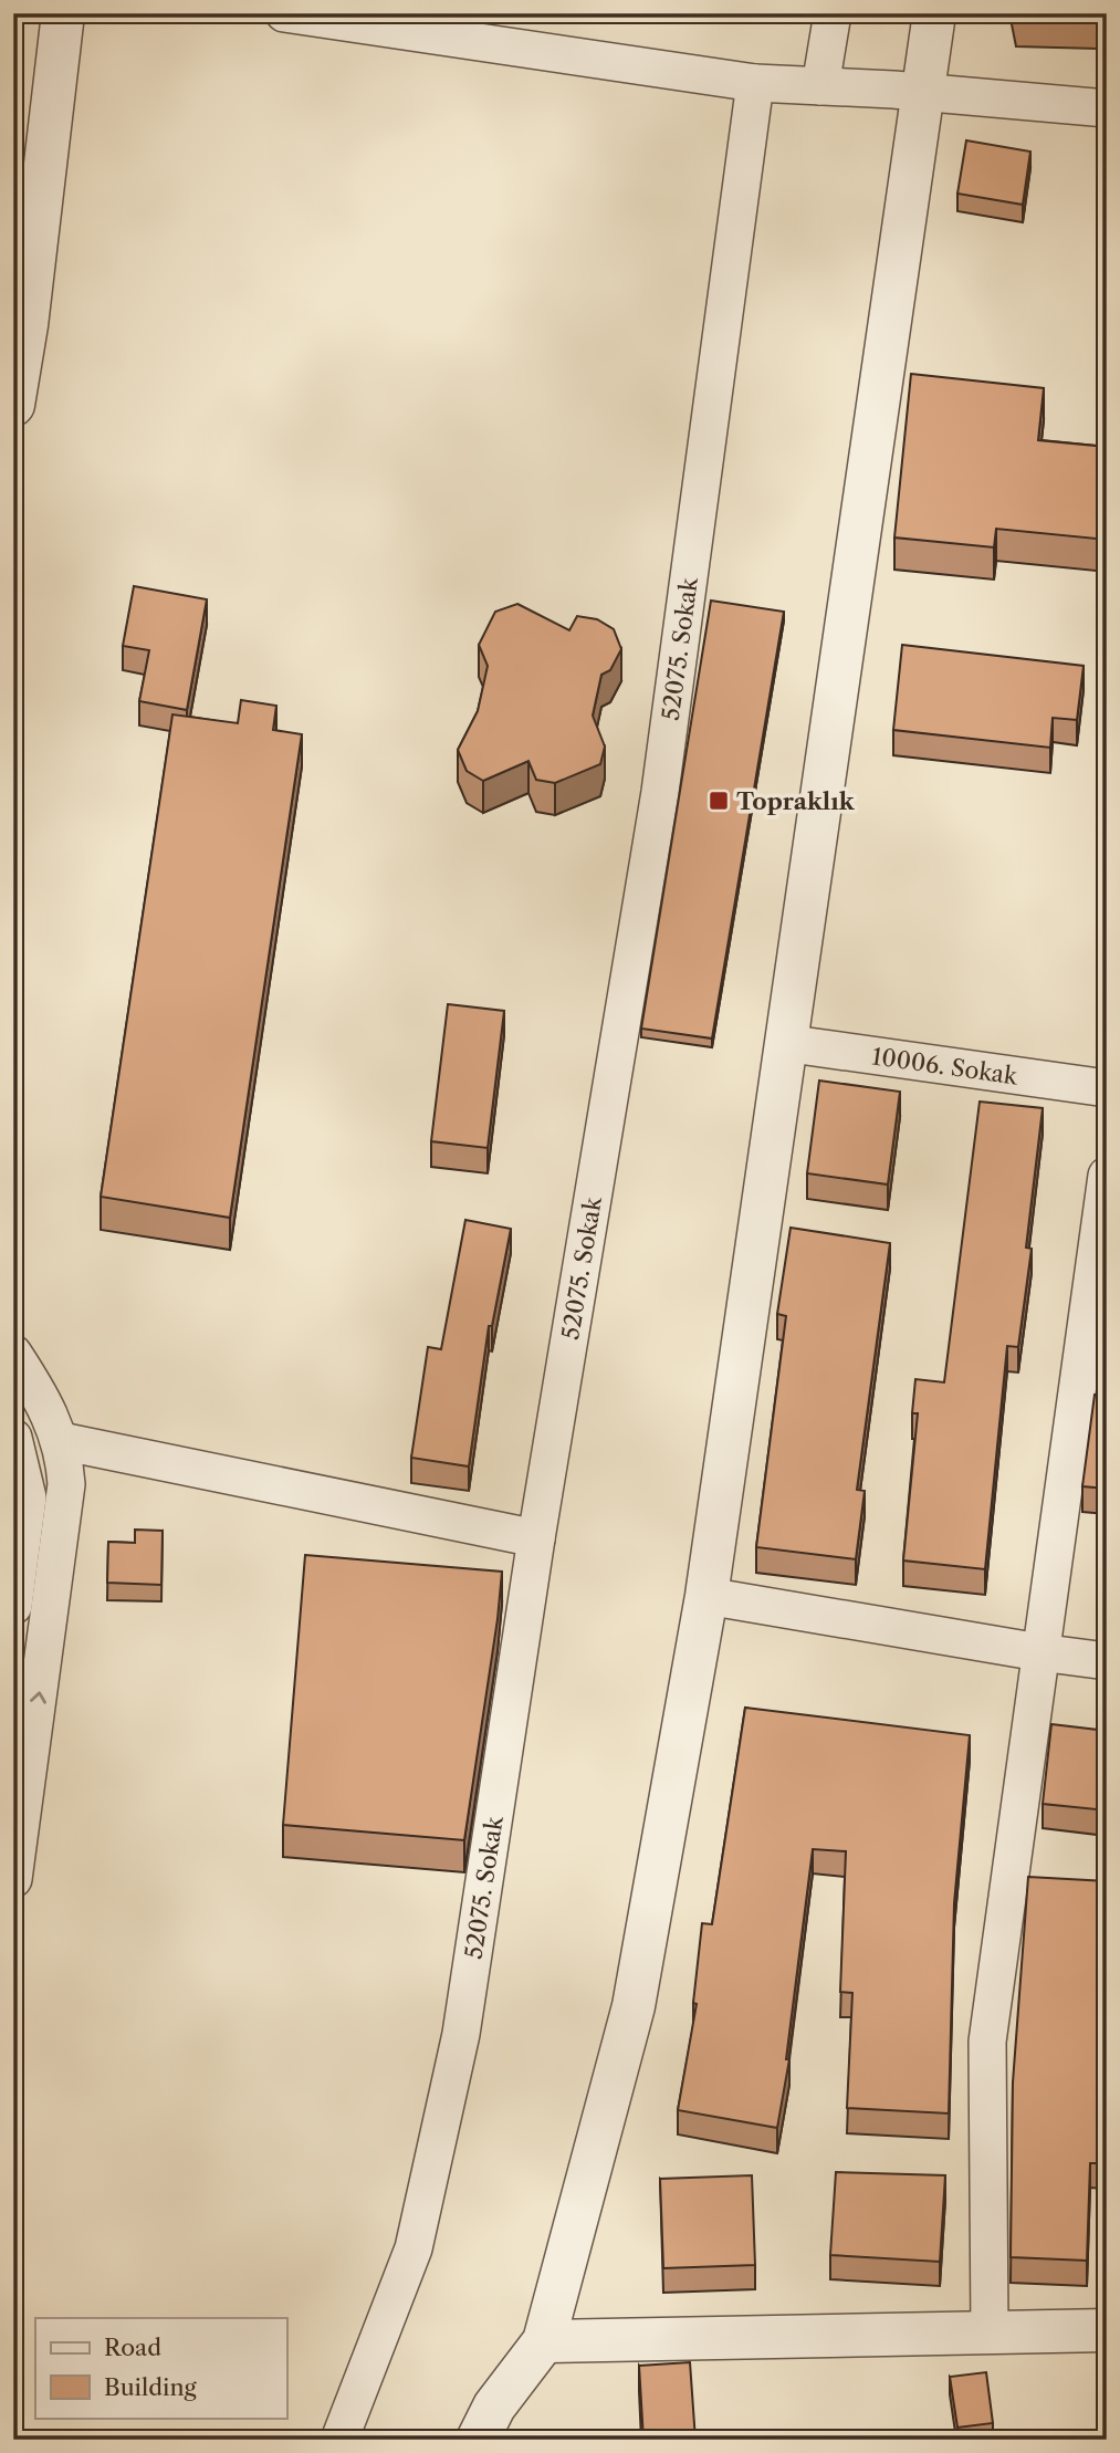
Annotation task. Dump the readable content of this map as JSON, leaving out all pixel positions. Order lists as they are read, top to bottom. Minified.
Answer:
{"streets":{"street":["52075. Sokak","10006. Sokak"]},"places":{"transit":["Topraklık"]},"legend":["Road","Building"]}
